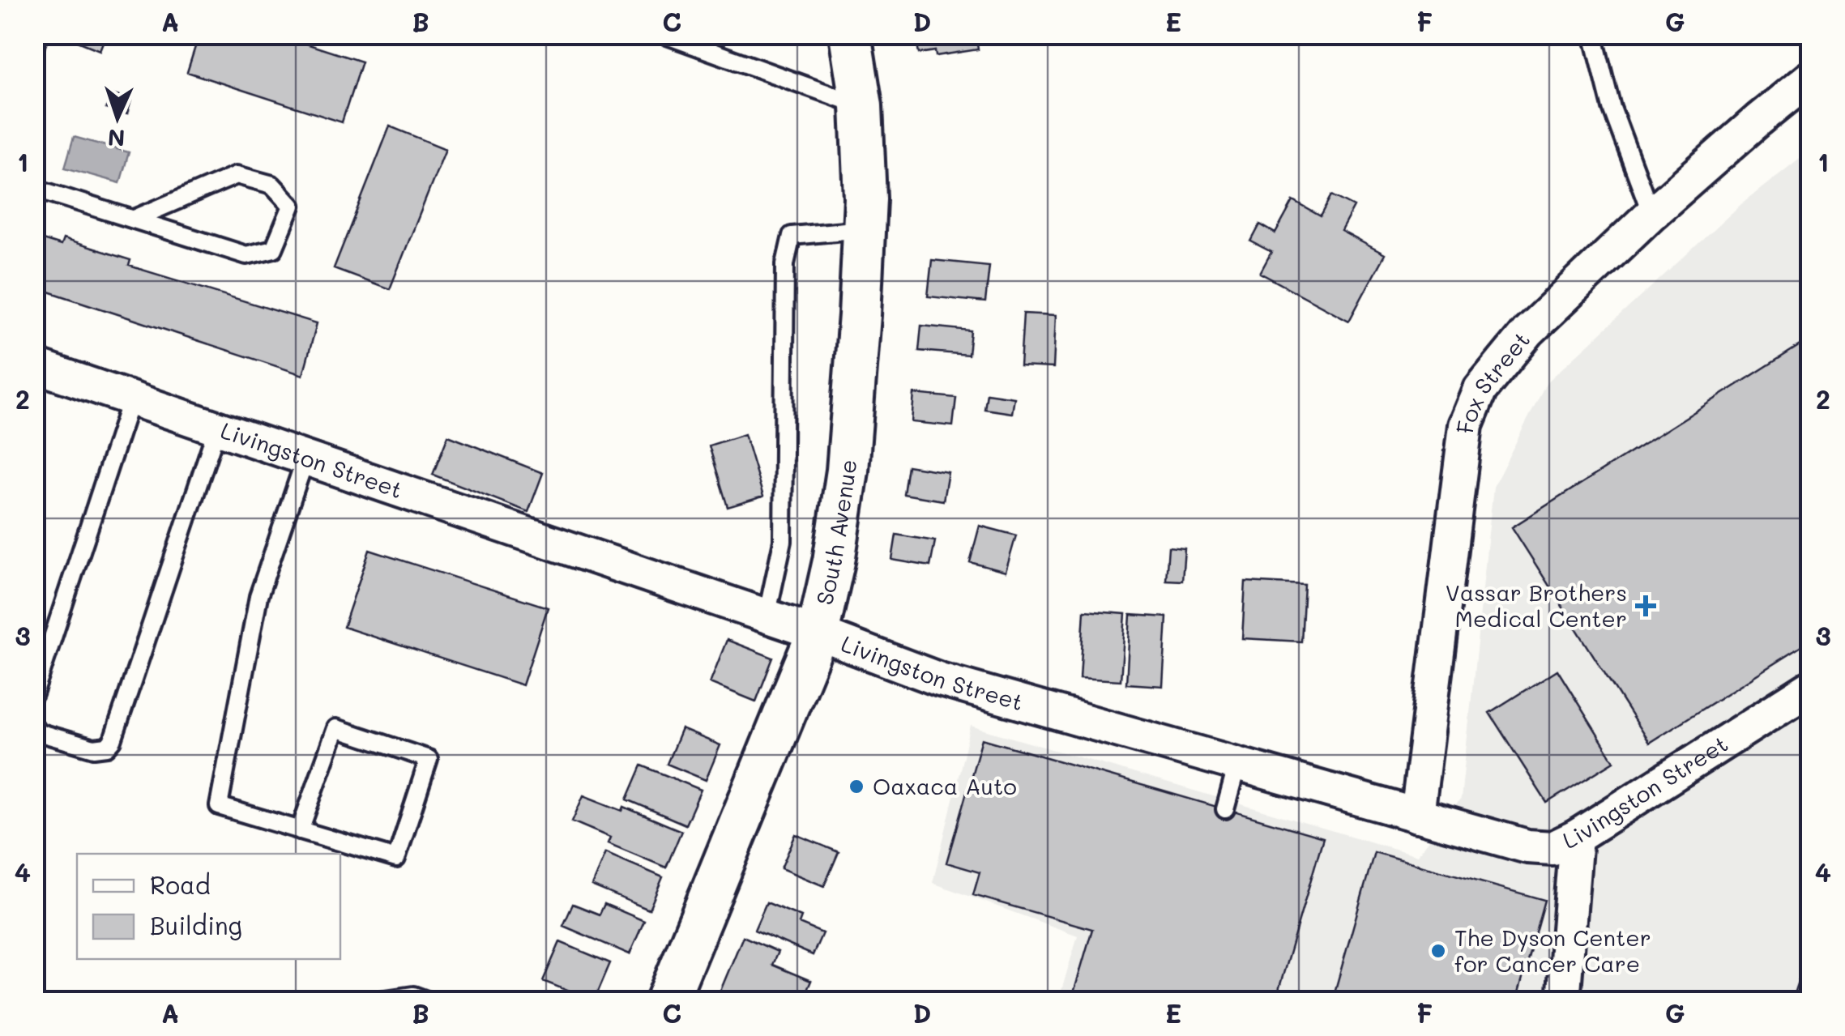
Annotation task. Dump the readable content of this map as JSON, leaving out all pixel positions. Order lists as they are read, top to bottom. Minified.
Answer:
{"streets":{"street":["Fox Street","Livingston Street","South Avenue"]},"crossings":[["Fox Street","Livingston Street"],["Livingston Street","South Avenue"]],"places":{"health":["Vassar Brothers Medical Center"],"other":["Oaxaca Auto","The Dyson Center for Cancer Care"]},"legend":["Road","Building"],"north":"bottom","grid":{"columns":["A","B","C","D","E","F","G"],"rows":["1","2","3","4"]}}
